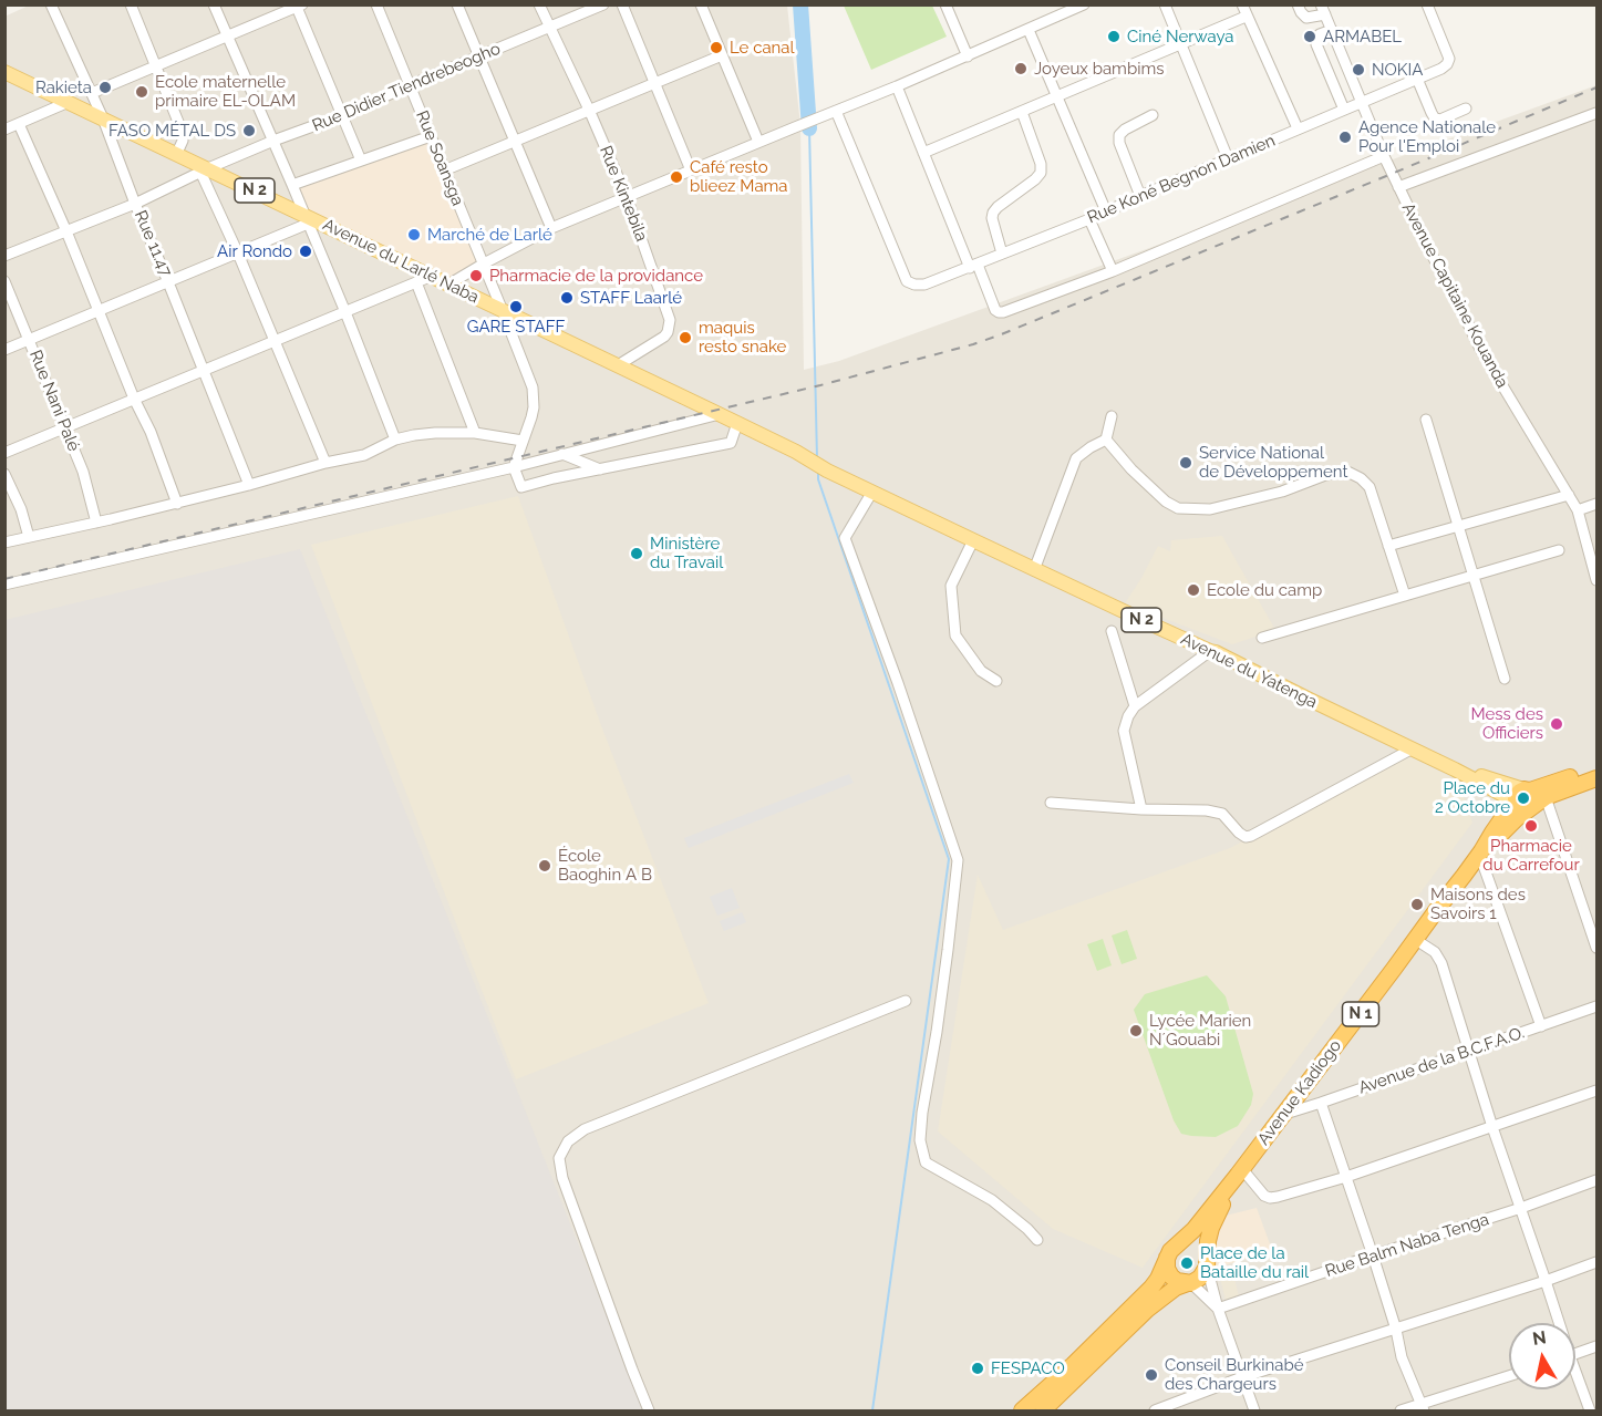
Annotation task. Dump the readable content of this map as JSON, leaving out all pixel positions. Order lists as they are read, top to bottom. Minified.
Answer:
{"streets":{"highway":["N 1","Avenue Kadiogo"],"main road":["N 2","Avenue du Larlé Naba","Avenue du Yatenga"],"street":["Rue Didier Tiendrebeogho","Rue Soansga","Rue Koné Begnon Damien","Rue Kintebila","Rue 11.47","Avenue Capitaine Kouanda","Rue Nani Palé","Avenue de la B.C.F.A.O.","Rue Balm Naba Tenga"]},"crossings":[["Rue Didier Tiendrebeogho","Rue Soansga"],["Rue Didier Tiendrebeogho","Rue Kintebila"],["Rue Didier Tiendrebeogho","Rue 11.47"],["Rue Didier Tiendrebeogho","Avenue du Larlé Naba"],["Rue Soansga","Avenue du Larlé Naba"],["Rue Koné Begnon Damien","Avenue Capitaine Kouanda"],["Rue Kintebila","Avenue du Larlé Naba"],["Rue 11.47","Avenue du Larlé Naba"],["Avenue du Larlé Naba","Avenue du Yatenga"],["Avenue du Yatenga","Avenue Kadiogo"],["N 1","Avenue Kadiogo"],["Avenue de la B.C.F.A.O.","Avenue Kadiogo"]],"places":["Ciné Nerwaya","ARMABEL","Le canal","Joyeux bambims","NOKIA","Rakieta","Ecole maternelle primaire EL-OLAM","FASO MÉTAL DS","Agence Nationale Pour l'Emploi","Café resto blieez Mama","Marché de Larlé","Air Rondo","Pharmacie de la providance","STAFF Laarlé","GARE STAFF","maquis resto snake","Service National de Développement","Ministère du Travail","Ecole du camp","Mess des Officiers","Place du 2 Octobre","Pharmacie du Carrefour","École Baoghin A B","Maisons des Savoirs 1","Lycée Marien N´Gouabi","Place de la Bataille du rail","FESPACO","Conseil Burkinabé des Chargeurs"],"north":"top"}
